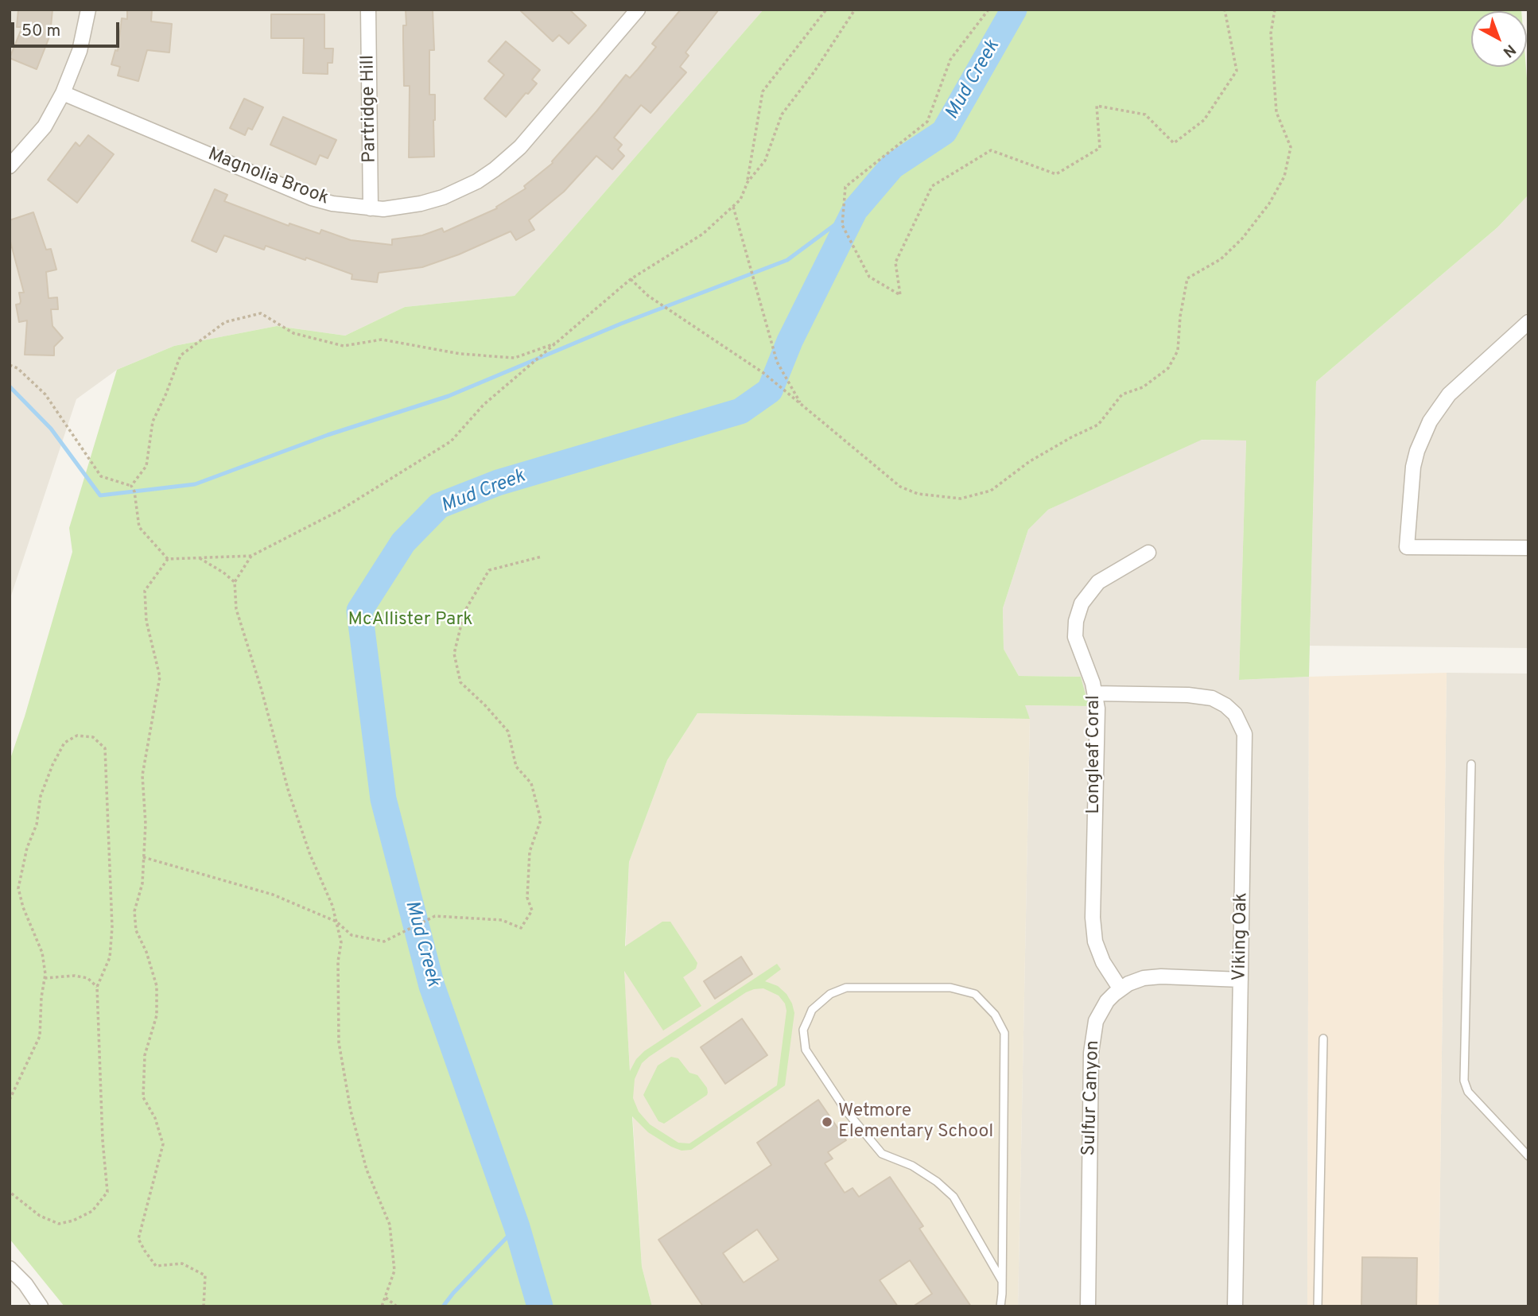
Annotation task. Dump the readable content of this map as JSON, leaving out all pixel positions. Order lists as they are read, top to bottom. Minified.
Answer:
{"streets":{"street":["Partridge Hill","Magnolia Brook","Longleaf Coral","Viking Oak","Sulfur Canyon"]},"crossings":[["Partridge Hill","Magnolia Brook"],["Longleaf Coral","Viking Oak"],["Longleaf Coral","Sulfur Canyon"],["Viking Oak","Sulfur Canyon"]],"water":["Mud Creek"],"parks":["McAllister Park"],"places":["Wetmore Elementary School"],"scale_bar":"50 m","north":"bottom right"}
